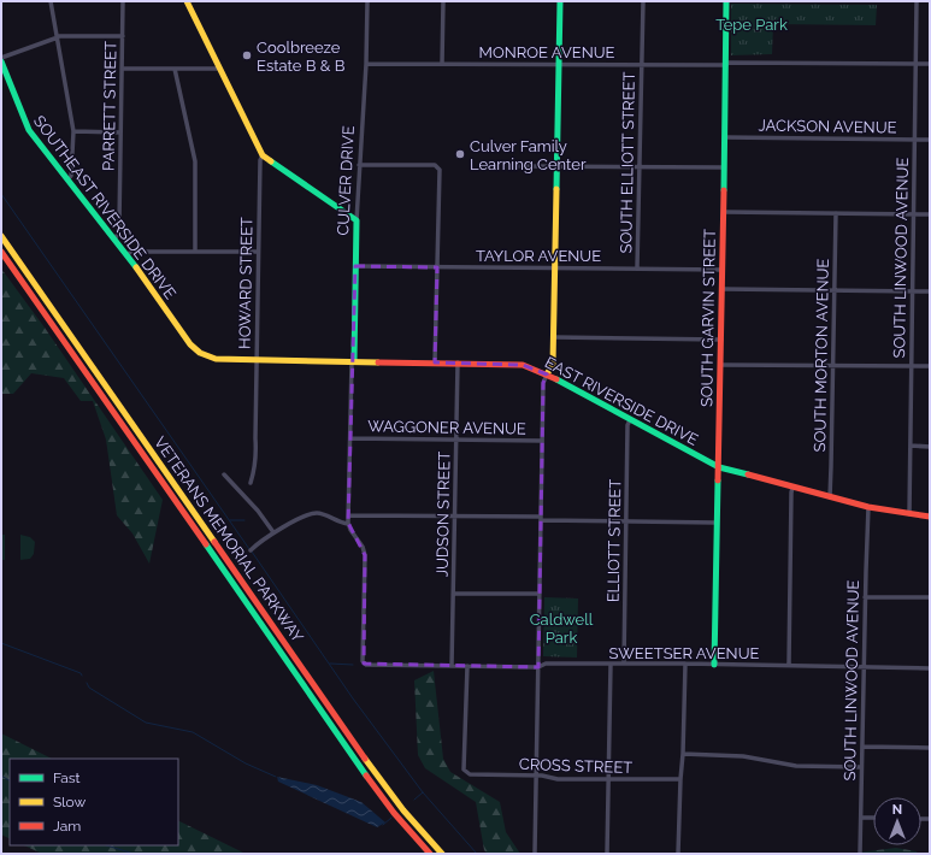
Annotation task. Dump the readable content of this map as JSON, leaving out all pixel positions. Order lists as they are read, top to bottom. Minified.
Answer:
{"streets":{"main road":["CULVER DRIVE","SOUTHEAST RIVERSIDE DRIVE","SOUTH GARVIN STREET","EAST RIVERSIDE DRIVE","VETERANS MEMORIAL PARKWAY"],"street":["MONROE AVENUE","PARRETT STREET","JACKSON AVENUE","SOUTH ELLIOTT STREET","TAYLOR AVENUE","SOUTH LINWOOD AVENUE","HOWARD STREET","SOUTH MORTON AVENUE","WAGGONER AVENUE","JUDSON STREET","ELLIOTT STREET","SWEETSER AVENUE","CROSS STREET"]},"crossings":[["MONROE AVENUE","SOUTH ELLIOTT STREET"],["MONROE AVENUE","CULVER DRIVE"],["MONROE AVENUE","SOUTH LINWOOD AVENUE"],["MONROE AVENUE","SOUTH GARVIN STREET"],["PARRETT STREET","SOUTHEAST RIVERSIDE DRIVE"],["JACKSON AVENUE","SOUTH LINWOOD AVENUE"],["JACKSON AVENUE","SOUTH GARVIN STREET"],["SOUTH ELLIOTT STREET","TAYLOR AVENUE"],["CULVER DRIVE","TAYLOR AVENUE"],["CULVER DRIVE","EAST RIVERSIDE DRIVE"],["CULVER DRIVE","WAGGONER AVENUE"],["CULVER DRIVE","SWEETSER AVENUE"],["SOUTHEAST RIVERSIDE DRIVE","EAST RIVERSIDE DRIVE"],["TAYLOR AVENUE","SOUTH GARVIN STREET"],["SOUTH LINWOOD AVENUE","EAST RIVERSIDE DRIVE"],["SOUTH LINWOOD AVENUE","SWEETSER AVENUE"],["HOWARD STREET","EAST RIVERSIDE DRIVE"],["SOUTH GARVIN STREET","EAST RIVERSIDE DRIVE"],["SOUTH GARVIN STREET","SWEETSER AVENUE"],["SOUTH MORTON AVENUE","EAST RIVERSIDE DRIVE"],["EAST RIVERSIDE DRIVE","JUDSON STREET"],["EAST RIVERSIDE DRIVE","ELLIOTT STREET"],["WAGGONER AVENUE","JUDSON STREET"],["JUDSON STREET","SWEETSER AVENUE"],["ELLIOTT STREET","SWEETSER AVENUE"],["SWEETSER AVENUE","CROSS STREET"]],"parks":["Tepe Park","Caldwell Park"],"places":["Coolbreeze Estate B & B","Culver Family Learning Center"],"legend":["Fast","Slow","Jam"],"north":"top"}
